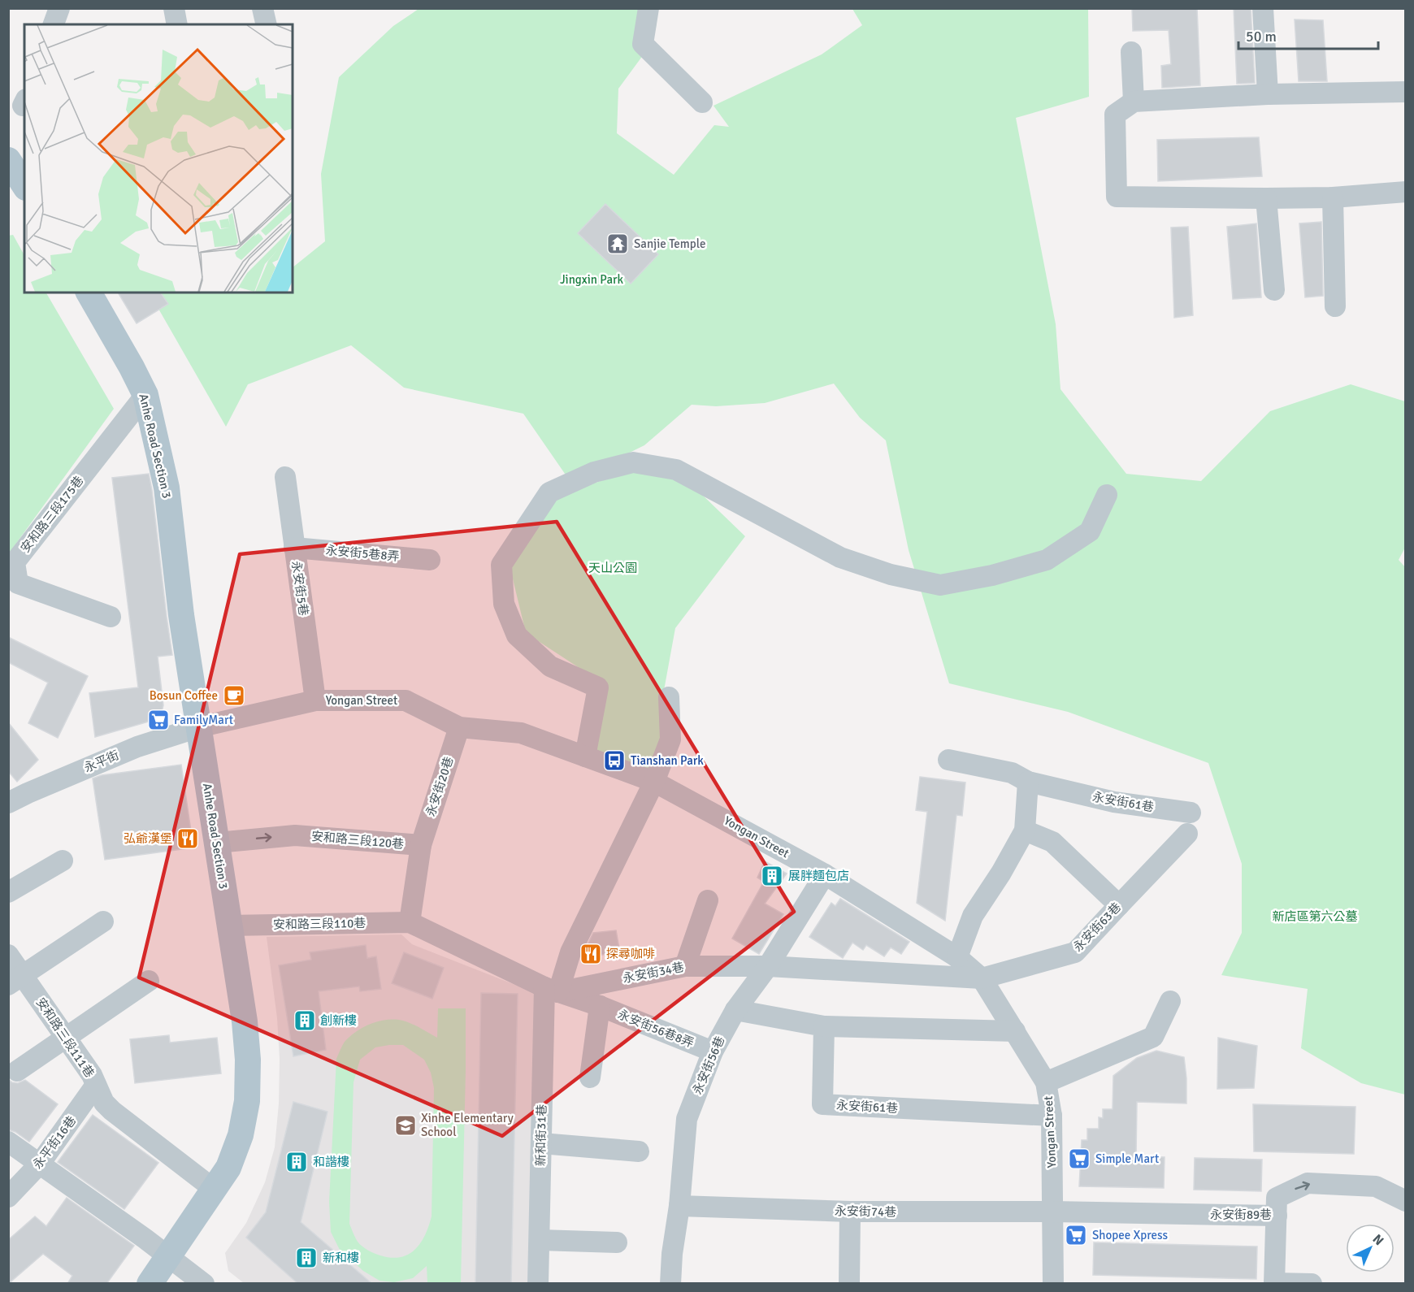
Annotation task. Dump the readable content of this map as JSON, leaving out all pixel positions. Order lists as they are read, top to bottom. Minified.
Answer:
{"streets":{"main road":["Anhe Road Section 3"],"street":["安和路三段175巷","永安街5巷8弄","永安街5巷","Yongan Street","永平街","永安街20巷","永安街61巷","安和路三段120巷","安和路三段110巷","永安街63巷","永安街34巷","永安街56巷8弄","安和路三段111巷","永安街56巷","新和街31巷","永平街16巷","永安街74巷","永安街89巷"]},"crossings":[["Anhe Road Section 3","安和路三段175巷"],["Anhe Road Section 3","Yongan Street"],["Anhe Road Section 3","永平街"],["Anhe Road Section 3","安和路三段120巷"],["Anhe Road Section 3","安和路三段110巷"],["Anhe Road Section 3","安和路三段111巷"],["永安街5巷8弄","永安街5巷"],["永安街5巷","Yongan Street"],["Yongan Street","永平街"],["Yongan Street","永安街20巷"],["Yongan Street","永安街61巷"],["Yongan Street","永安街63巷"],["Yongan Street","永安街34巷"],["Yongan Street","永安街56巷"],["Yongan Street","永安街74巷"],["Yongan Street","永安街89巷"],["永安街20巷","安和路三段120巷"],["安和路三段120巷","安和路三段110巷"],["安和路三段120巷","永安街56巷8弄"],["安和路三段110巷","永安街56巷8弄"],["永安街63巷","永安街34巷"],["永安街34巷","永安街56巷8弄"],["永安街34巷","永安街56巷"],["永安街34巷","新和街31巷"],["永安街56巷8弄","永安街56巷"],["永安街56巷8弄","新和街31巷"],["安和路三段111巷","永平街16巷"],["永安街56巷","永安街74巷"],["永安街74巷","永安街89巷"]],"one_way":["安和路三段120巷"],"parks":["Jingxin Park","天山公園","新店區第六公墓"],"places":{"temple":["Sanjie Temple"],"cafe":["Bosun Coffee"],"supermarket":["FamilyMart","Simple Mart","Shopee Xpress"],"bus stop":["Tianshan Park"],"restaurant":["弘爺漢堡","探尋咖啡"],"building":["展胖麵包店","創新樓","和諧樓","新和樓"],"school or university":["Xinhe Elementary School"]},"scale_bar":"50 m","north":"top right"}
